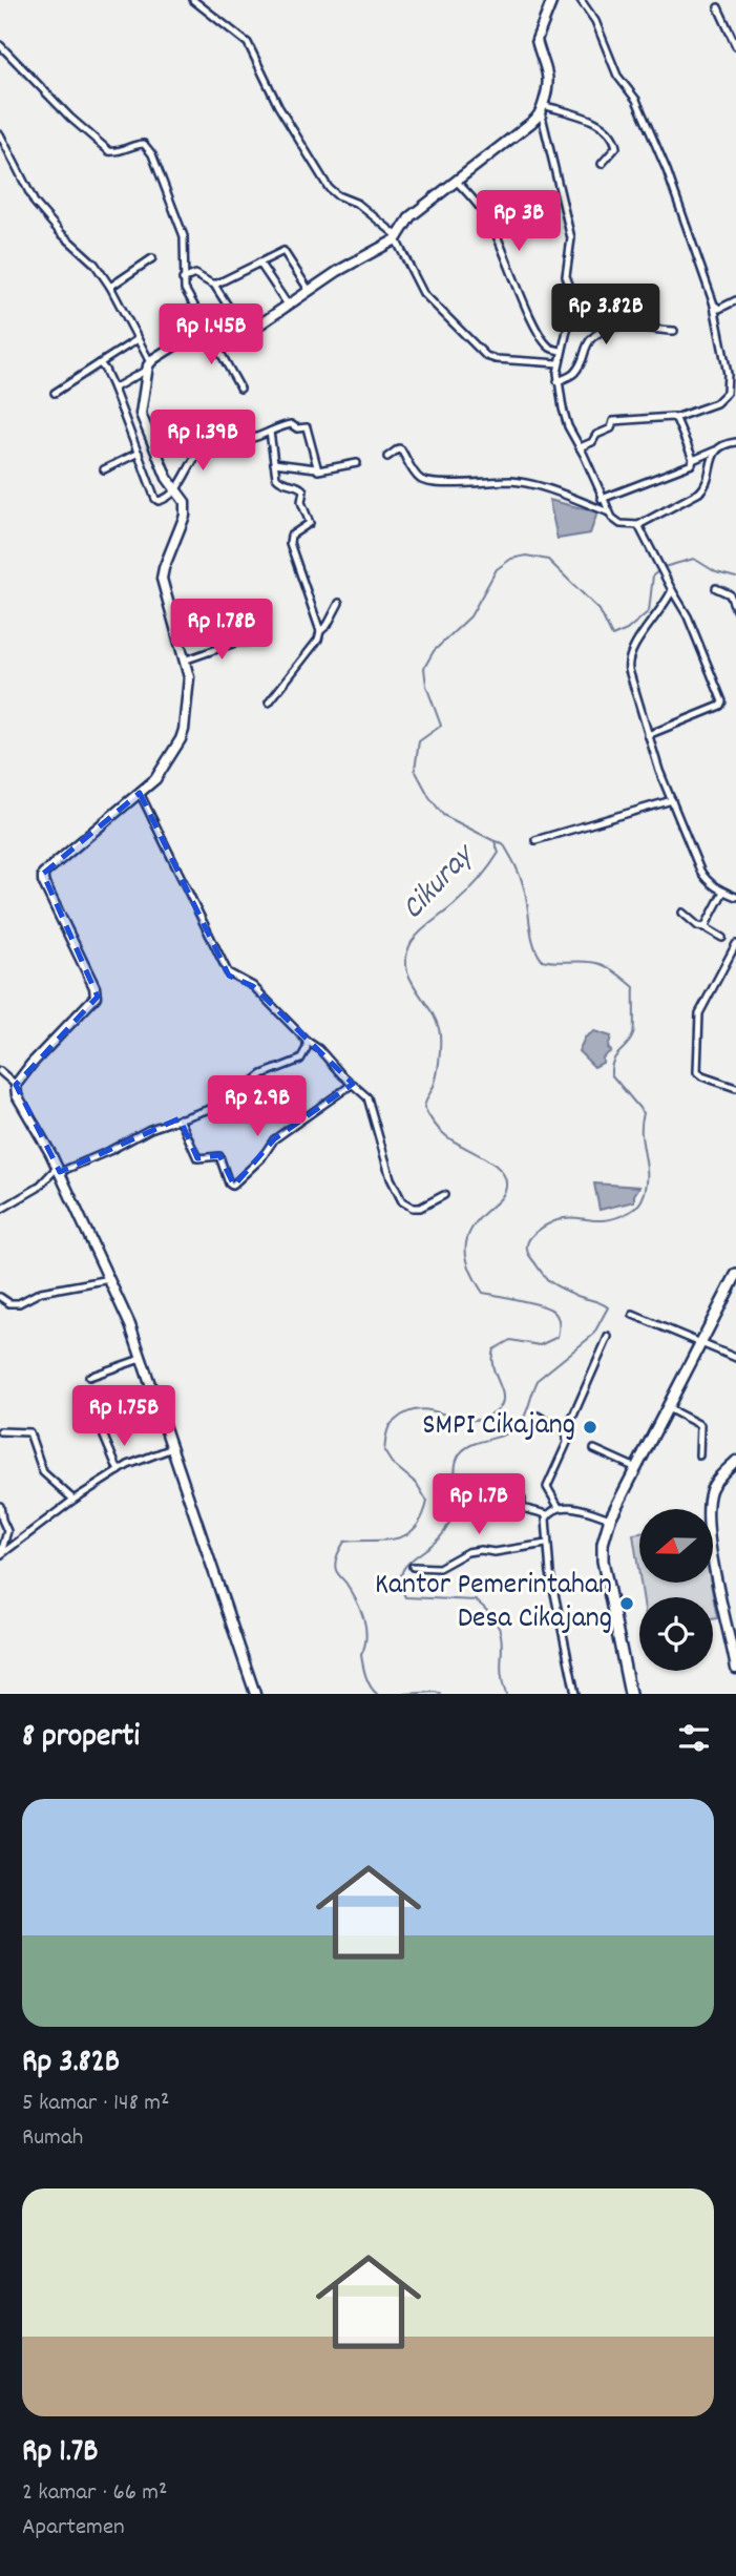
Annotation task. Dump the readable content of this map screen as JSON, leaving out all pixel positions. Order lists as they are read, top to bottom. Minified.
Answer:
{"water":["Cikuray"],"places":["SMPI Cikajang","Kantor Pemerintahan Desa Cikajang"],"north":"left","page":{"price":["Rp 3B","Rp 3.82B","Rp 1.45B","Rp 1.39B","Rp 1.78B","Rp 2.9B","Rp 1.75B","Rp 1.7B"],"heading":"8 properti","list":[{"name":"Rp 3.82B","note":"5 kamar · 148 m² · Rumah"},{"name":"Rp 1.7B","note":"2 kamar · 66 m² · Apartemen"}]}}
